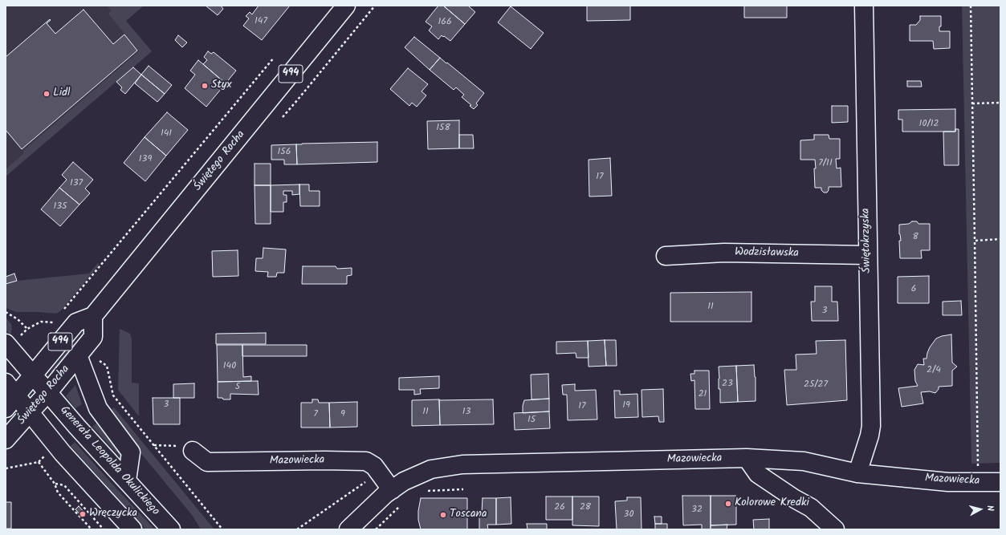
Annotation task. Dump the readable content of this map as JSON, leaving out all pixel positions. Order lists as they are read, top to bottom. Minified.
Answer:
{"streets":{"street":["494","Świętego Rocha","Świętokrzyska","Wodzisławska","Mazowiecka","Generała Leopolda Okulickiego"]},"crossings":[["Świętego Rocha","Generała Leopolda Okulickiego"],["Świętokrzyska","Wodzisławska"],["Świętokrzyska","Mazowiecka"]],"places":["Styx","Lidl","Kolorowe Kredki","Wręczycka","Toscana"],"house_numbers":["147","166","10/12","158","141","156","139","7/11","17","137","135","8","6","11","3","140","2/4","23","25/27","5","21","3","19","17","11","13","7","9","15","26","28","32","30"],"north":"right"}
